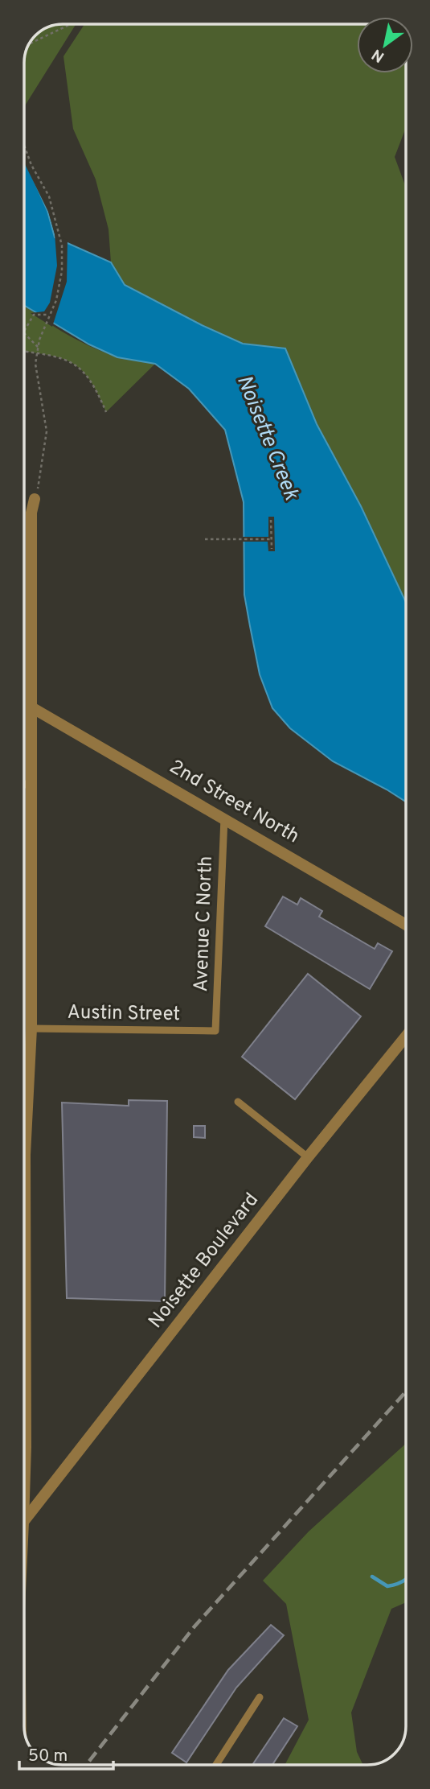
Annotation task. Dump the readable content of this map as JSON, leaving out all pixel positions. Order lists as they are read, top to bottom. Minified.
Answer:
{"streets":{"street":["2nd Street North","Noisette Boulevard"],"lane":["Avenue C North","Austin Street"]},"crossings":[["2nd Street North","Avenue C North"],["Avenue C North","Austin Street"]],"water":["Noisette Creek"],"scale_bar":"50 m","north":"bottom left"}
